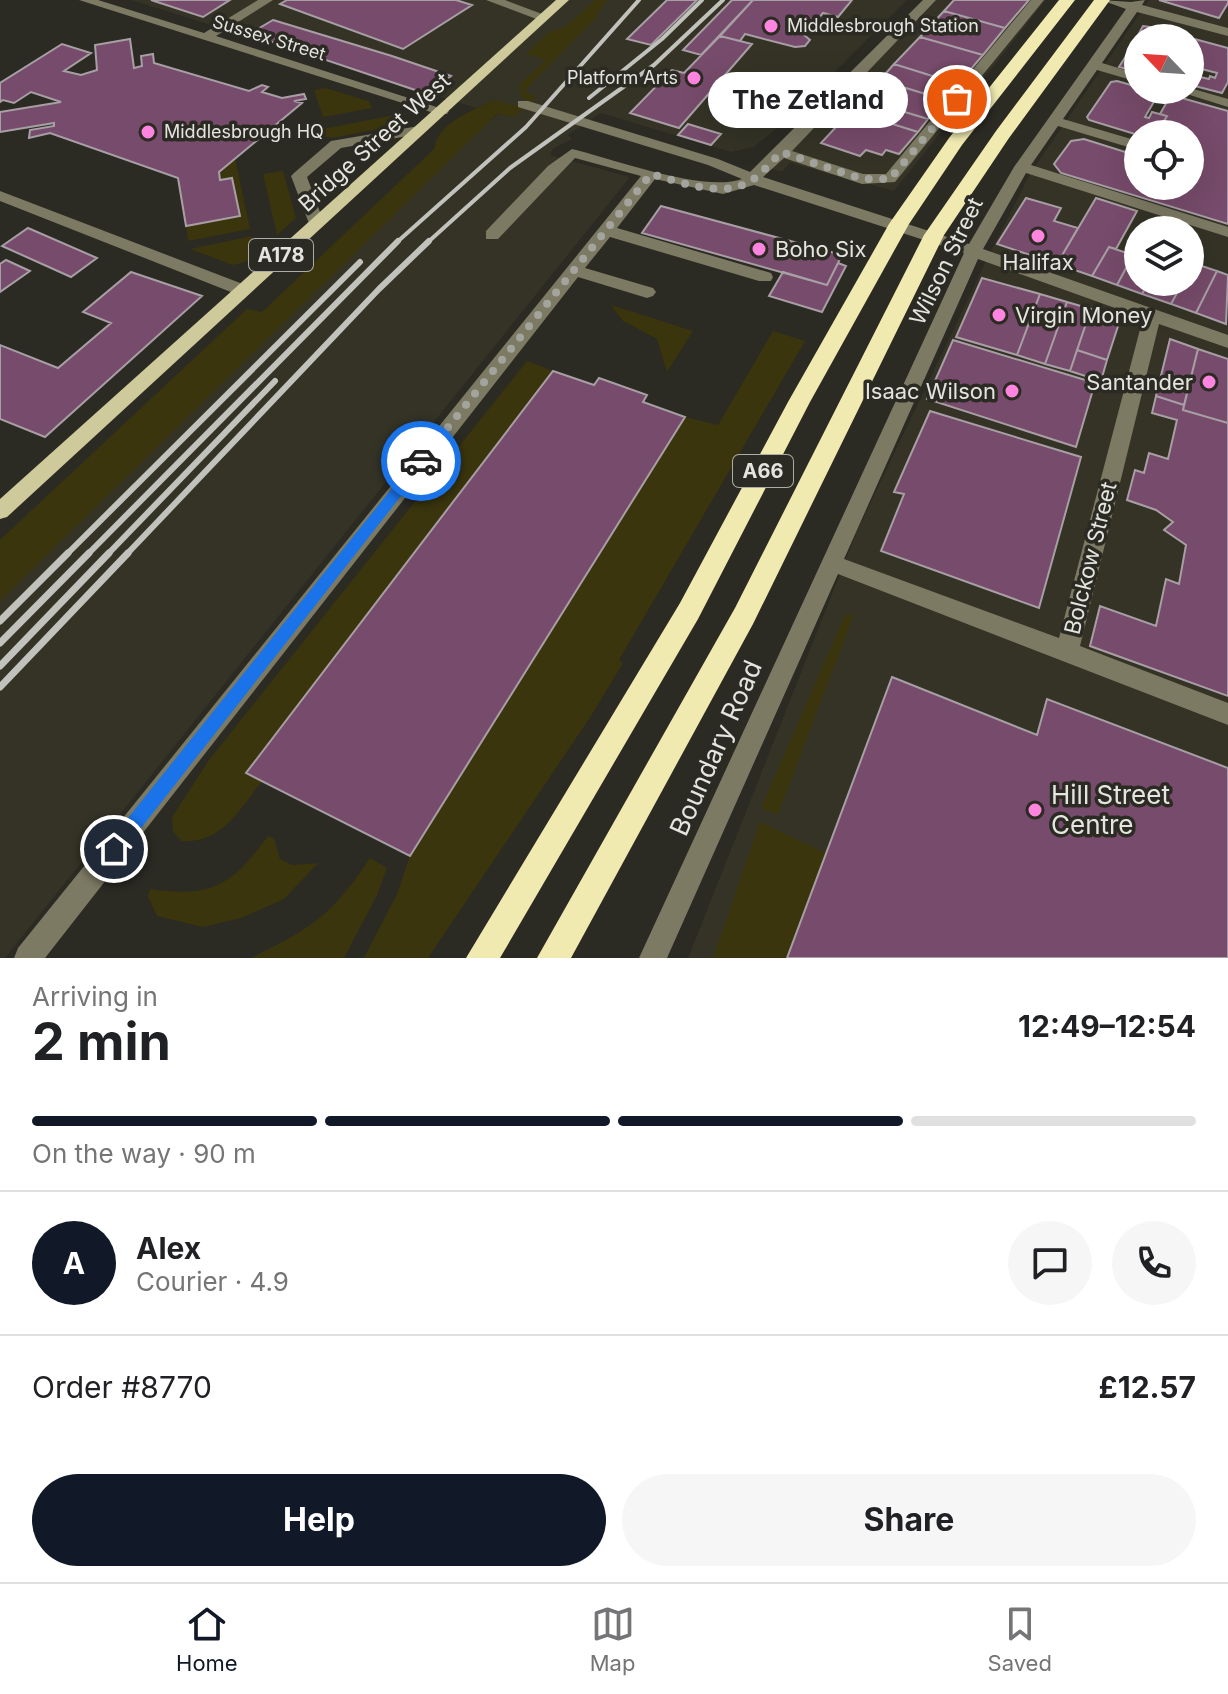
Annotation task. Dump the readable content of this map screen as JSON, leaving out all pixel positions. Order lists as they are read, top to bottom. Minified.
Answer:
{"streets":{"highway":["A66"],"main road":["Bridge Street West","A178"],"street":["Sussex Street","Wilson Street","Bolckow Street","Boundary Road"]},"crossings":[["Sussex Street","Bridge Street West"],["Wilson Street","Bolckow Street"],["Wilson Street","Boundary Road"],["Bolckow Street","Boundary Road"]],"places":["Middlesbrough Station","Platform Arts","The Zetland","Middlesbrough HQ","Halifax","Boho Six","Virgin Money","Santander","Isaac Wilson","Hill Street Centre"],"north":"top left","page":{"bubble":"The Zetland","heading":["2 min","Arriving in","12:49–12:54"],"panel":["Alex","Courier · 4.9","Order #8770","£12.57"],"bar":"On the way · 90 m","round":"A","buttons":["Help","Share"],"tabs":["Home","Map","Saved"]}}
